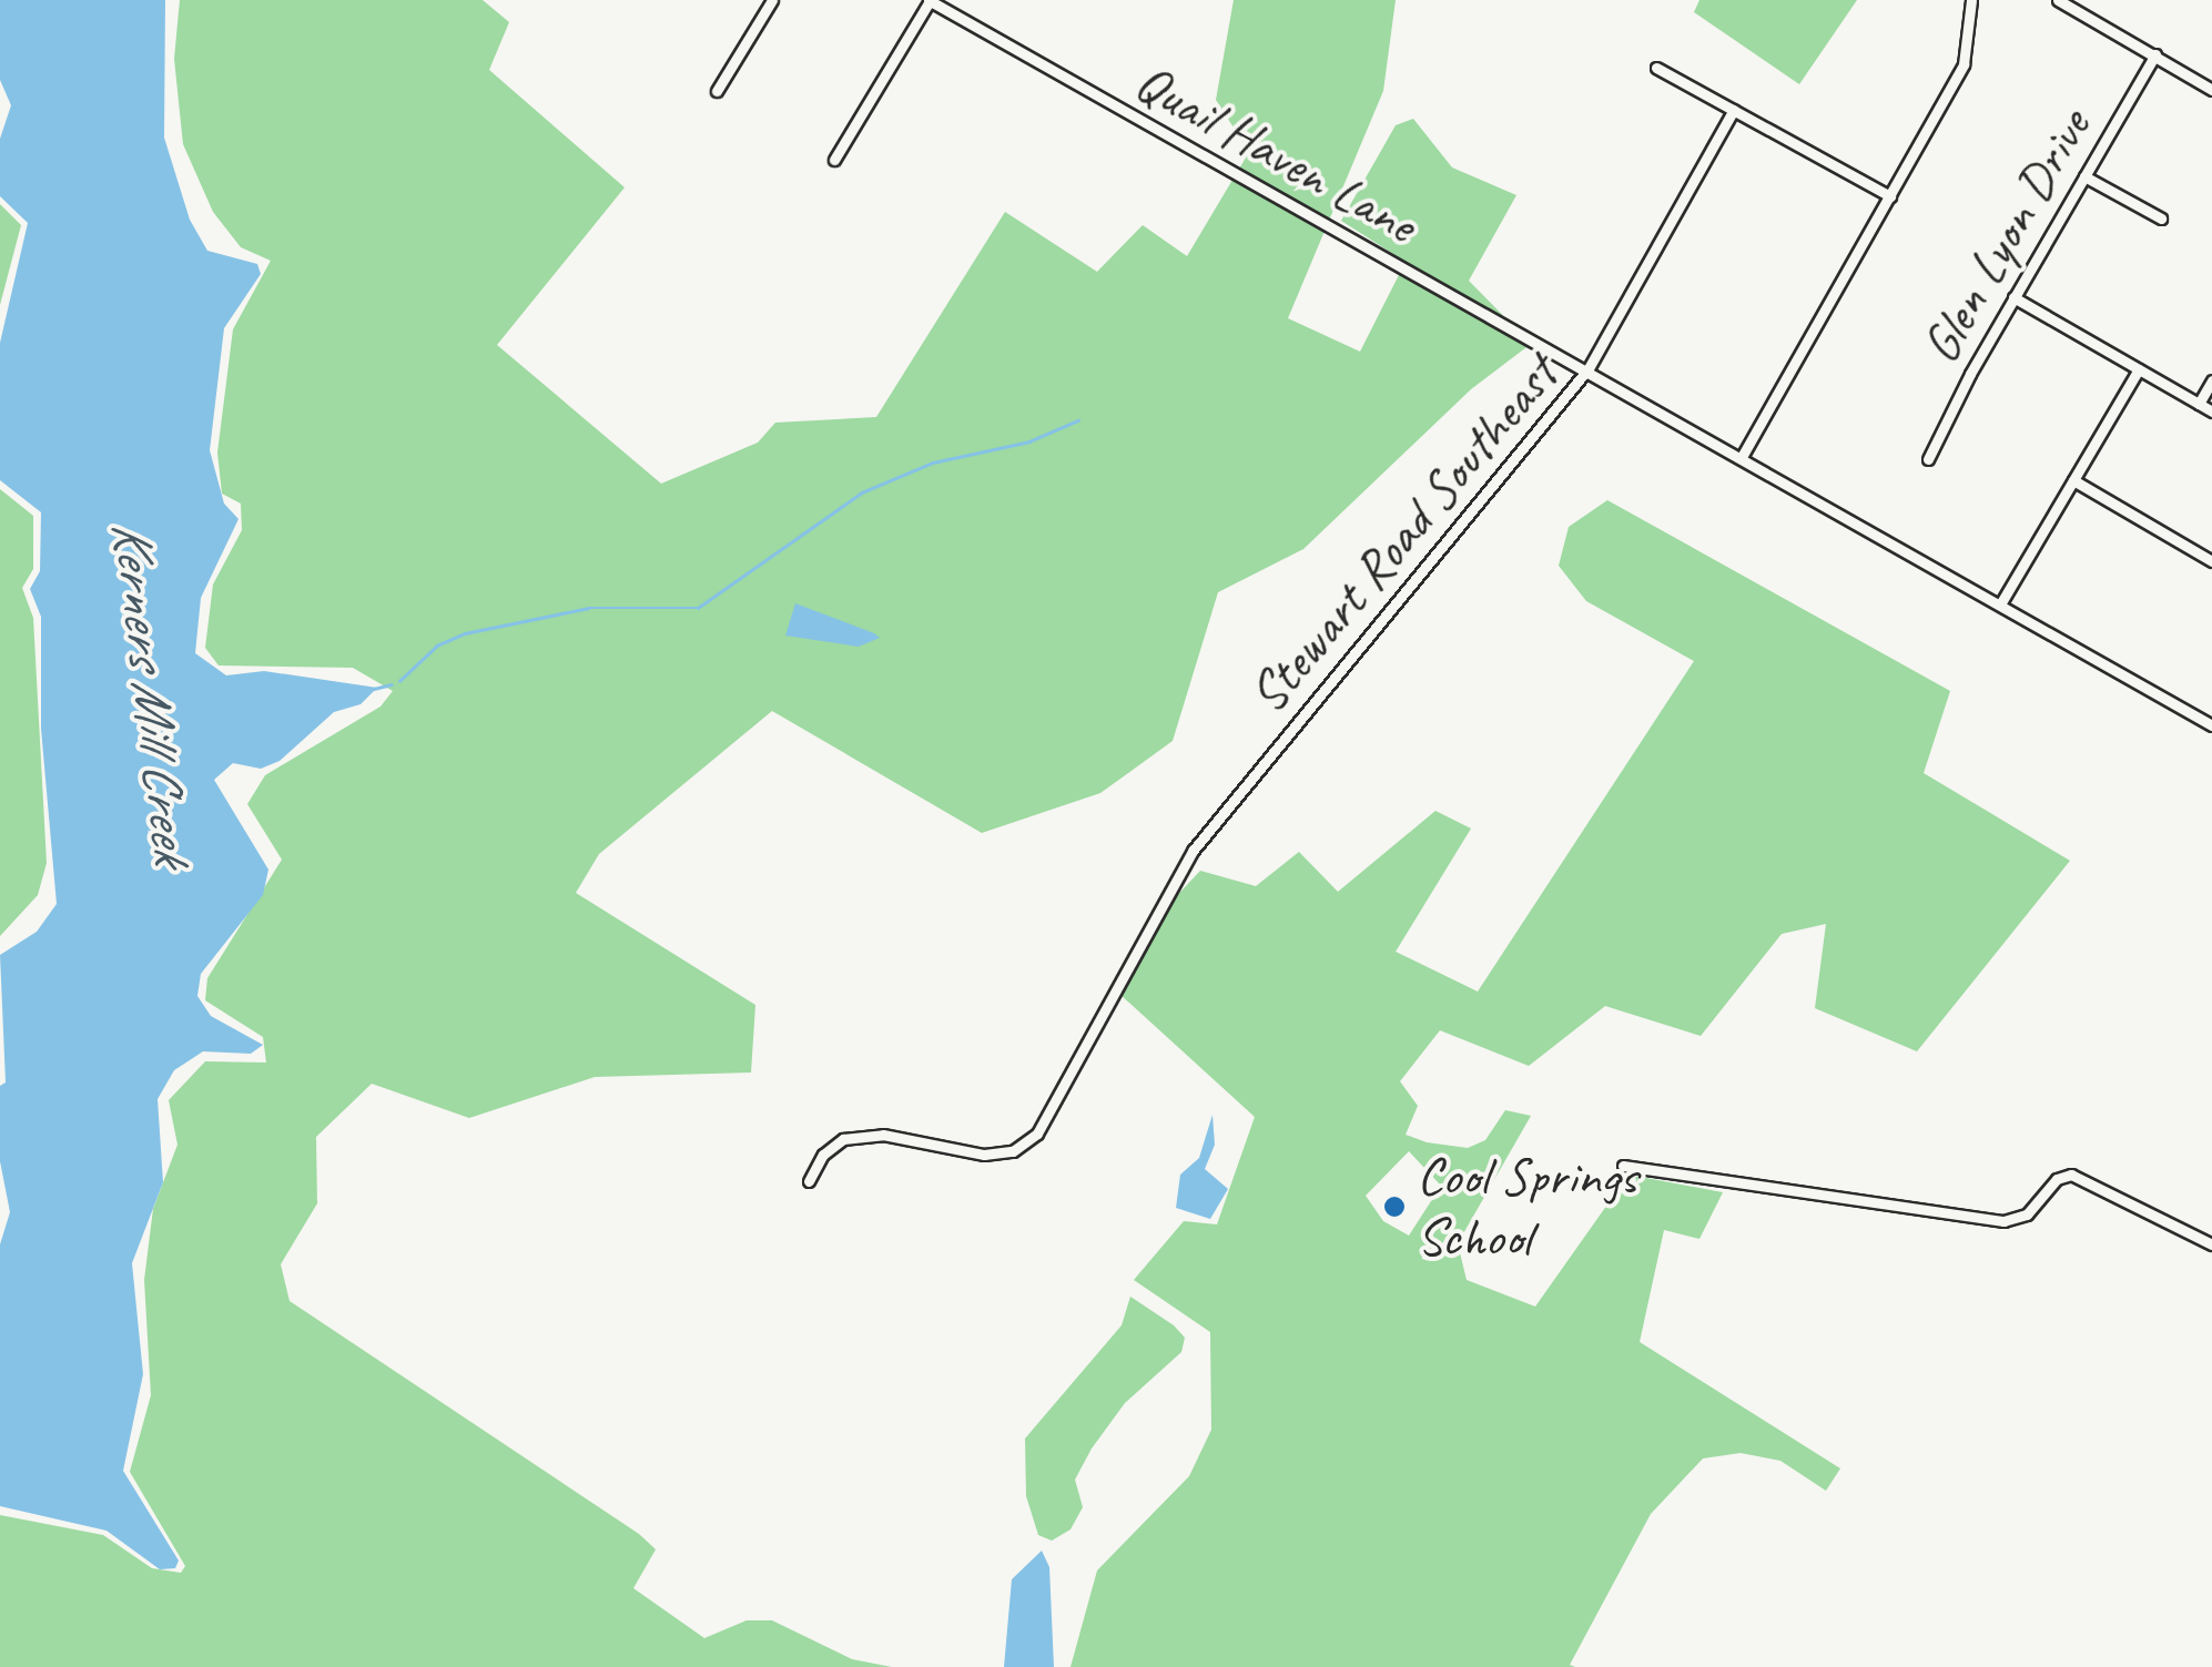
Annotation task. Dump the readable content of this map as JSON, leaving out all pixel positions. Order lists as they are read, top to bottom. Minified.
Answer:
{"streets":{"street":["Quail Haven Lane","Glen Lyon Drive","Stewart Road Southeast"]},"crossings":[["Quail Haven Lane","Stewart Road Southeast"]],"water":["Kerners Mill Creek"],"places":["Cool Springs School"]}
